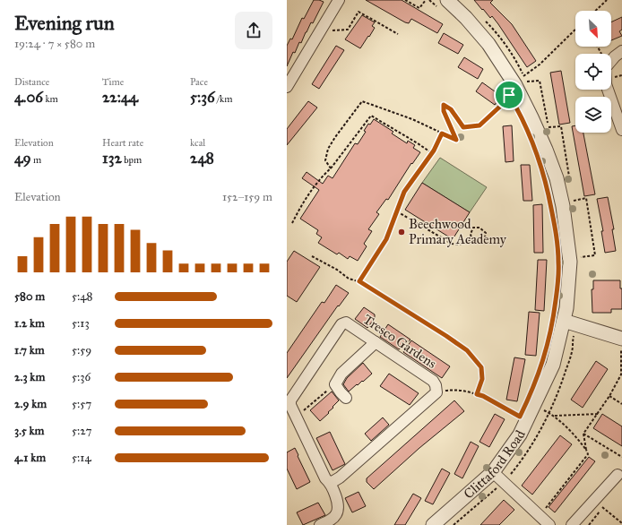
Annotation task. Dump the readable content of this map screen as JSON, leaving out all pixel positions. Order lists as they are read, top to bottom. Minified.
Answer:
{"streets":{"street":["Tresco Gardens","Clittaford Road"]},"places":["Beechwood Primary Academy"],"north":"bottom right","page":{"heading":["Evening run","19:24 · 7 × 580 m"],"stats":[["Distance","4.06 km"],["Time","22:44"],["Pace","5:36 /km"],["Elevation","49 m"],["Heart rate","132 bpm"],["kcal","248"]],"chart":["Elevation","152–159 m"],"list":[{"name":"580 m","note":"5:48"},{"name":"1.2 km","note":"5:13"},{"name":"1.7 km","note":"5:59"},{"name":"2.3 km","note":"5:36"},{"name":"2.9 km","note":"5:57"},{"name":"3.5 km","note":"5:27"},{"name":"4.1 km","note":"5:14"}]}}
